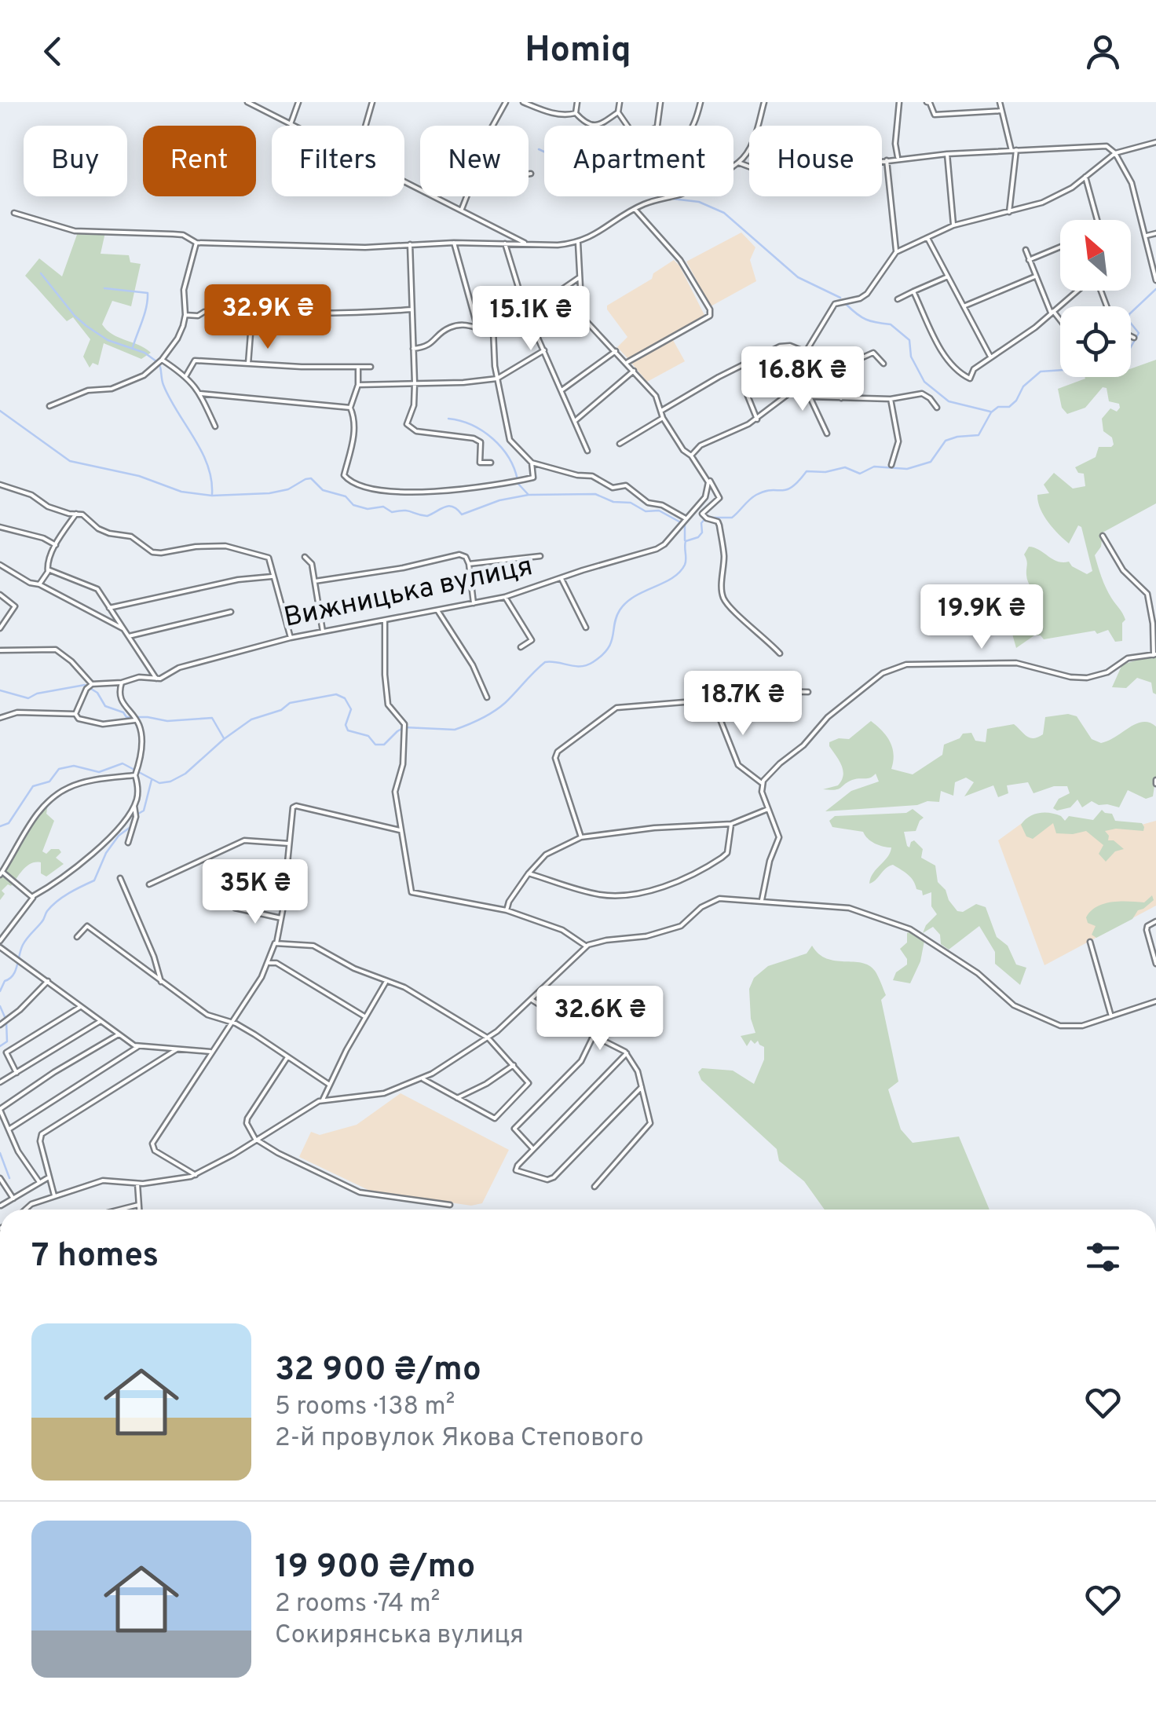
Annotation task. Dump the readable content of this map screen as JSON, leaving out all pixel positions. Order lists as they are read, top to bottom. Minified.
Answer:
{"streets":{"street":["Вижницька вулиця"]},"north":"top left","page":{"header":"Homiq","chip":["Buy","Rent","Filters","New","Apartment","House"],"price":["32.9K ₴","15.1K ₴","16.8K ₴","19.9K ₴","18.7K ₴","35K ₴","32.6K ₴"],"heading":"7 homes","list":[{"name":"32 900 ₴/mo","note":"5 rooms · 138 m² · 2-й провулок Якова Степового"},{"name":"19 900 ₴/mo","note":"2 rooms · 74 m² · Сокирянська вулиця"}]}}
